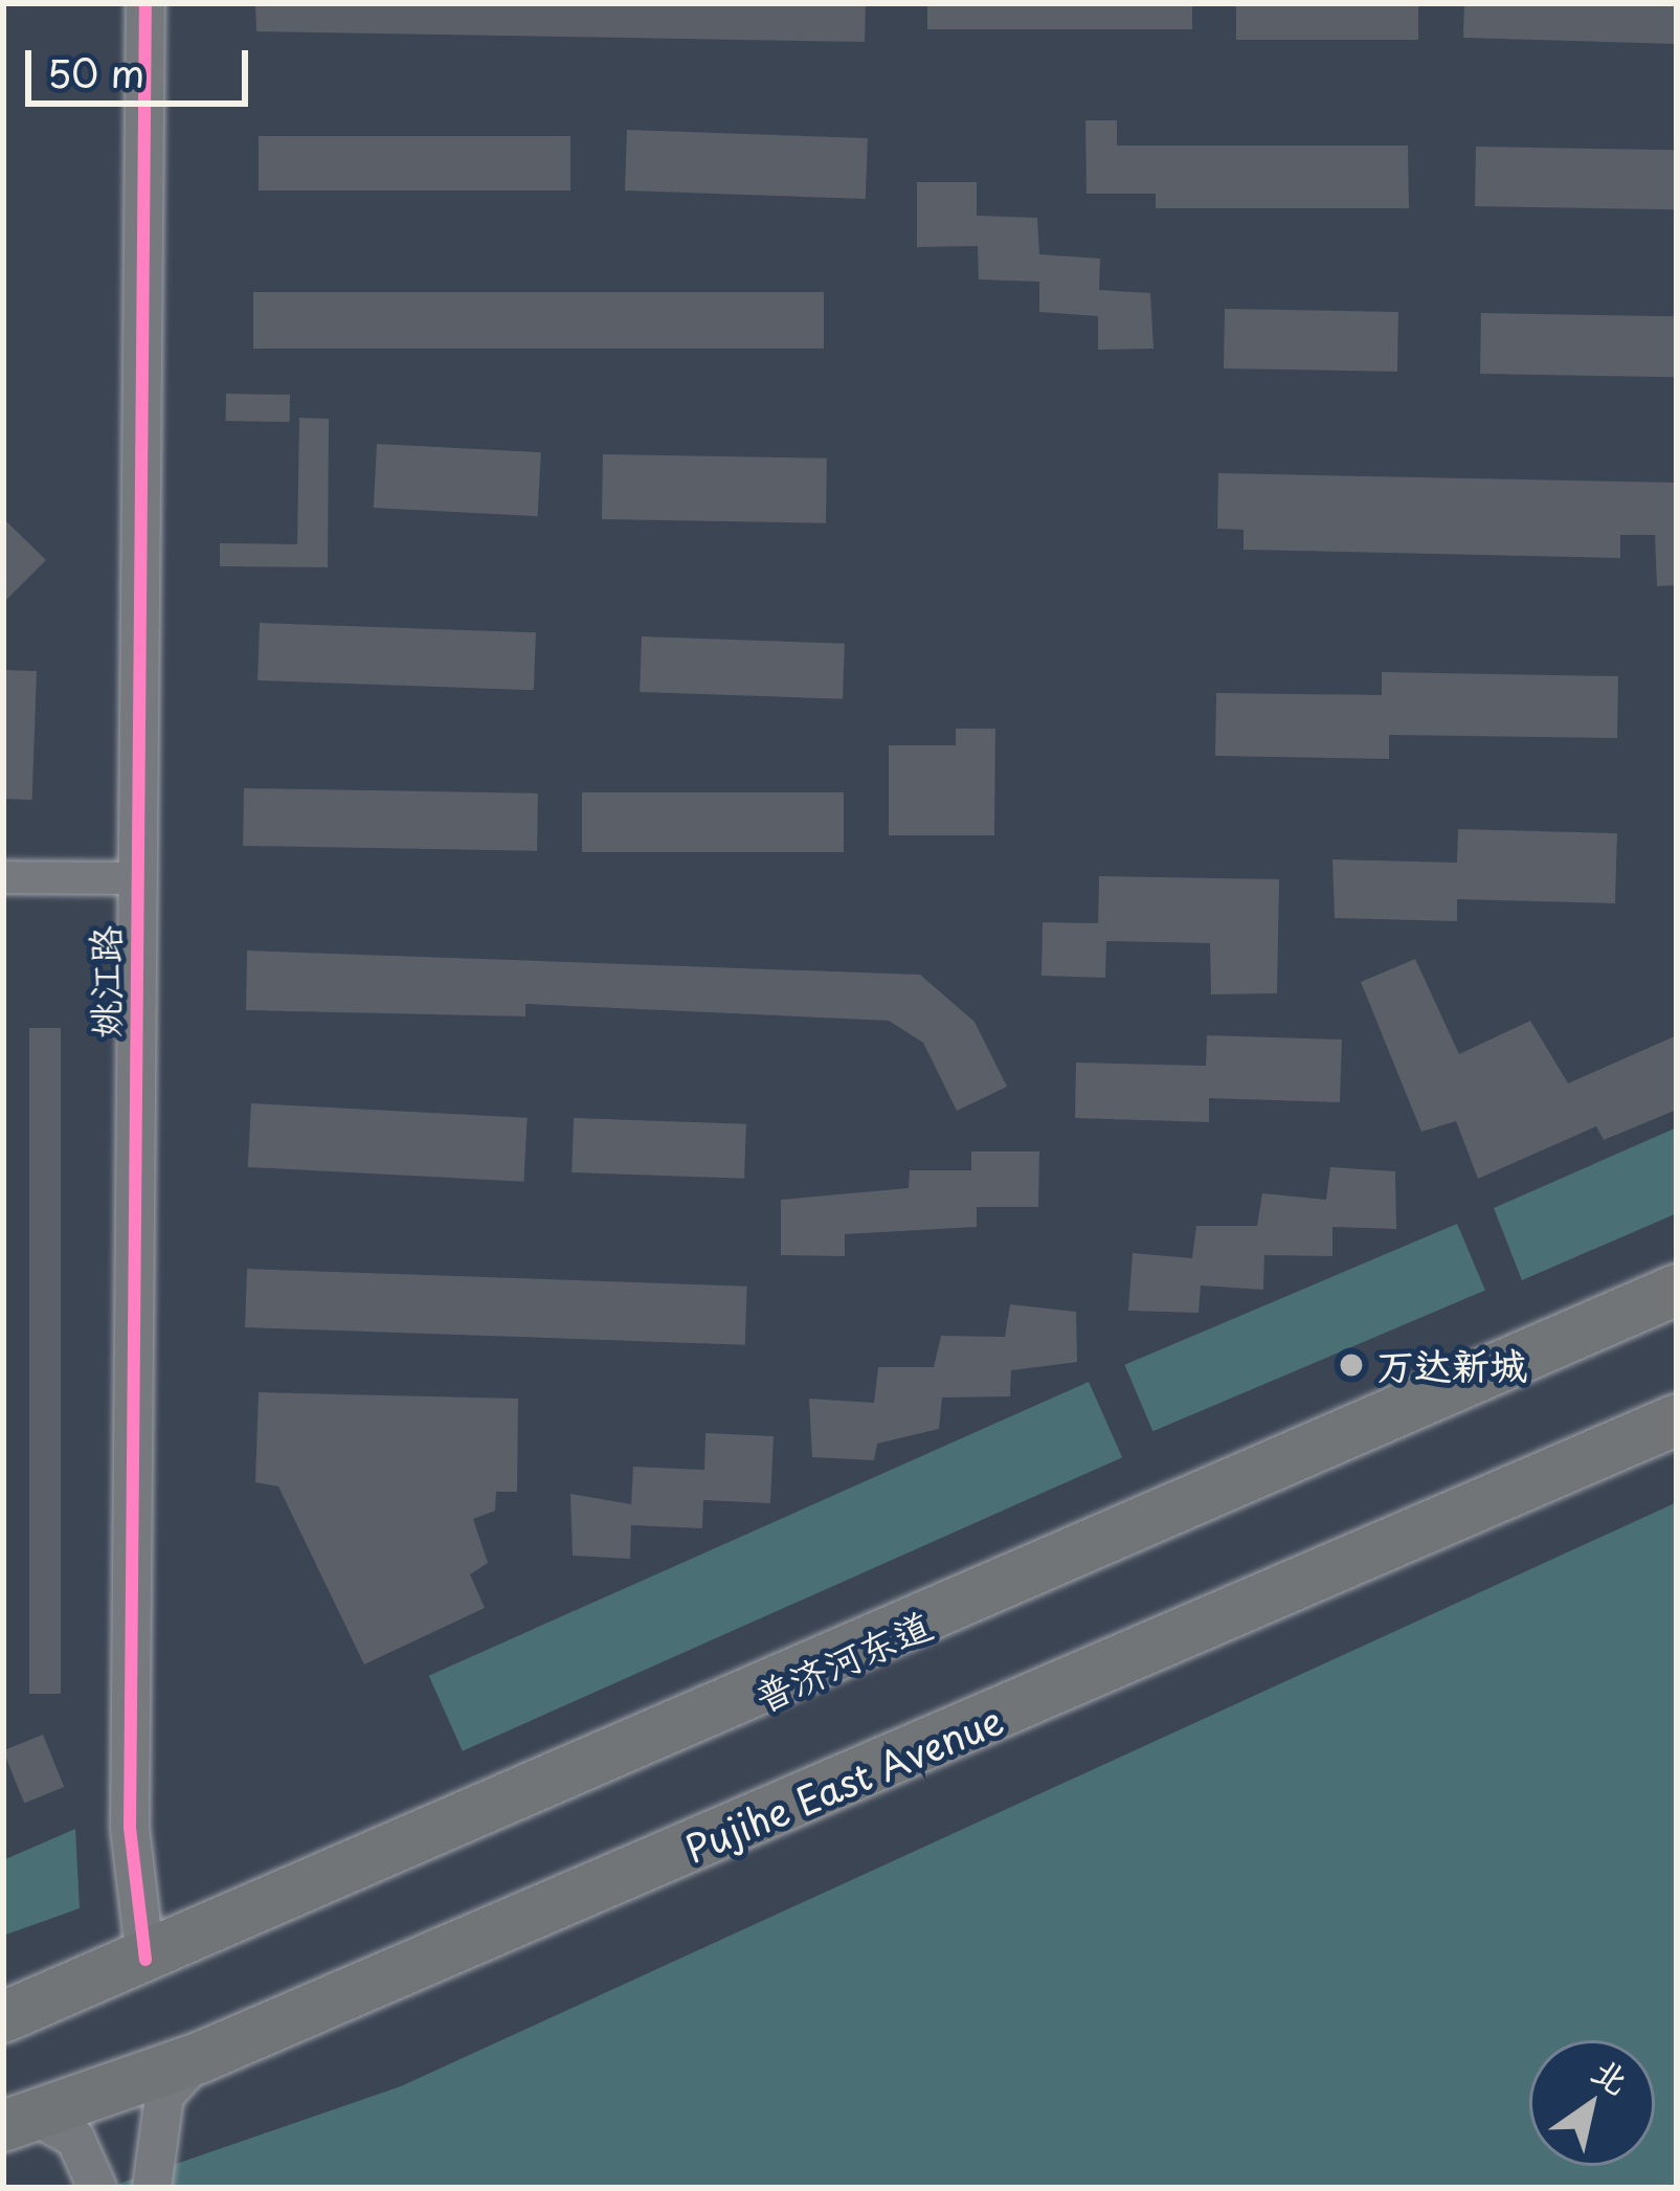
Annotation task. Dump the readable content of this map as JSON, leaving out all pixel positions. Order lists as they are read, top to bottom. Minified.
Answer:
{"streets":{"main road":["普济河东道","Pujihe East Avenue"],"street":["姚江路"]},"crossings":[["姚江路","普济河东道"]],"places":["万达新城"],"scale_bar":"50 m","north":"top right"}
